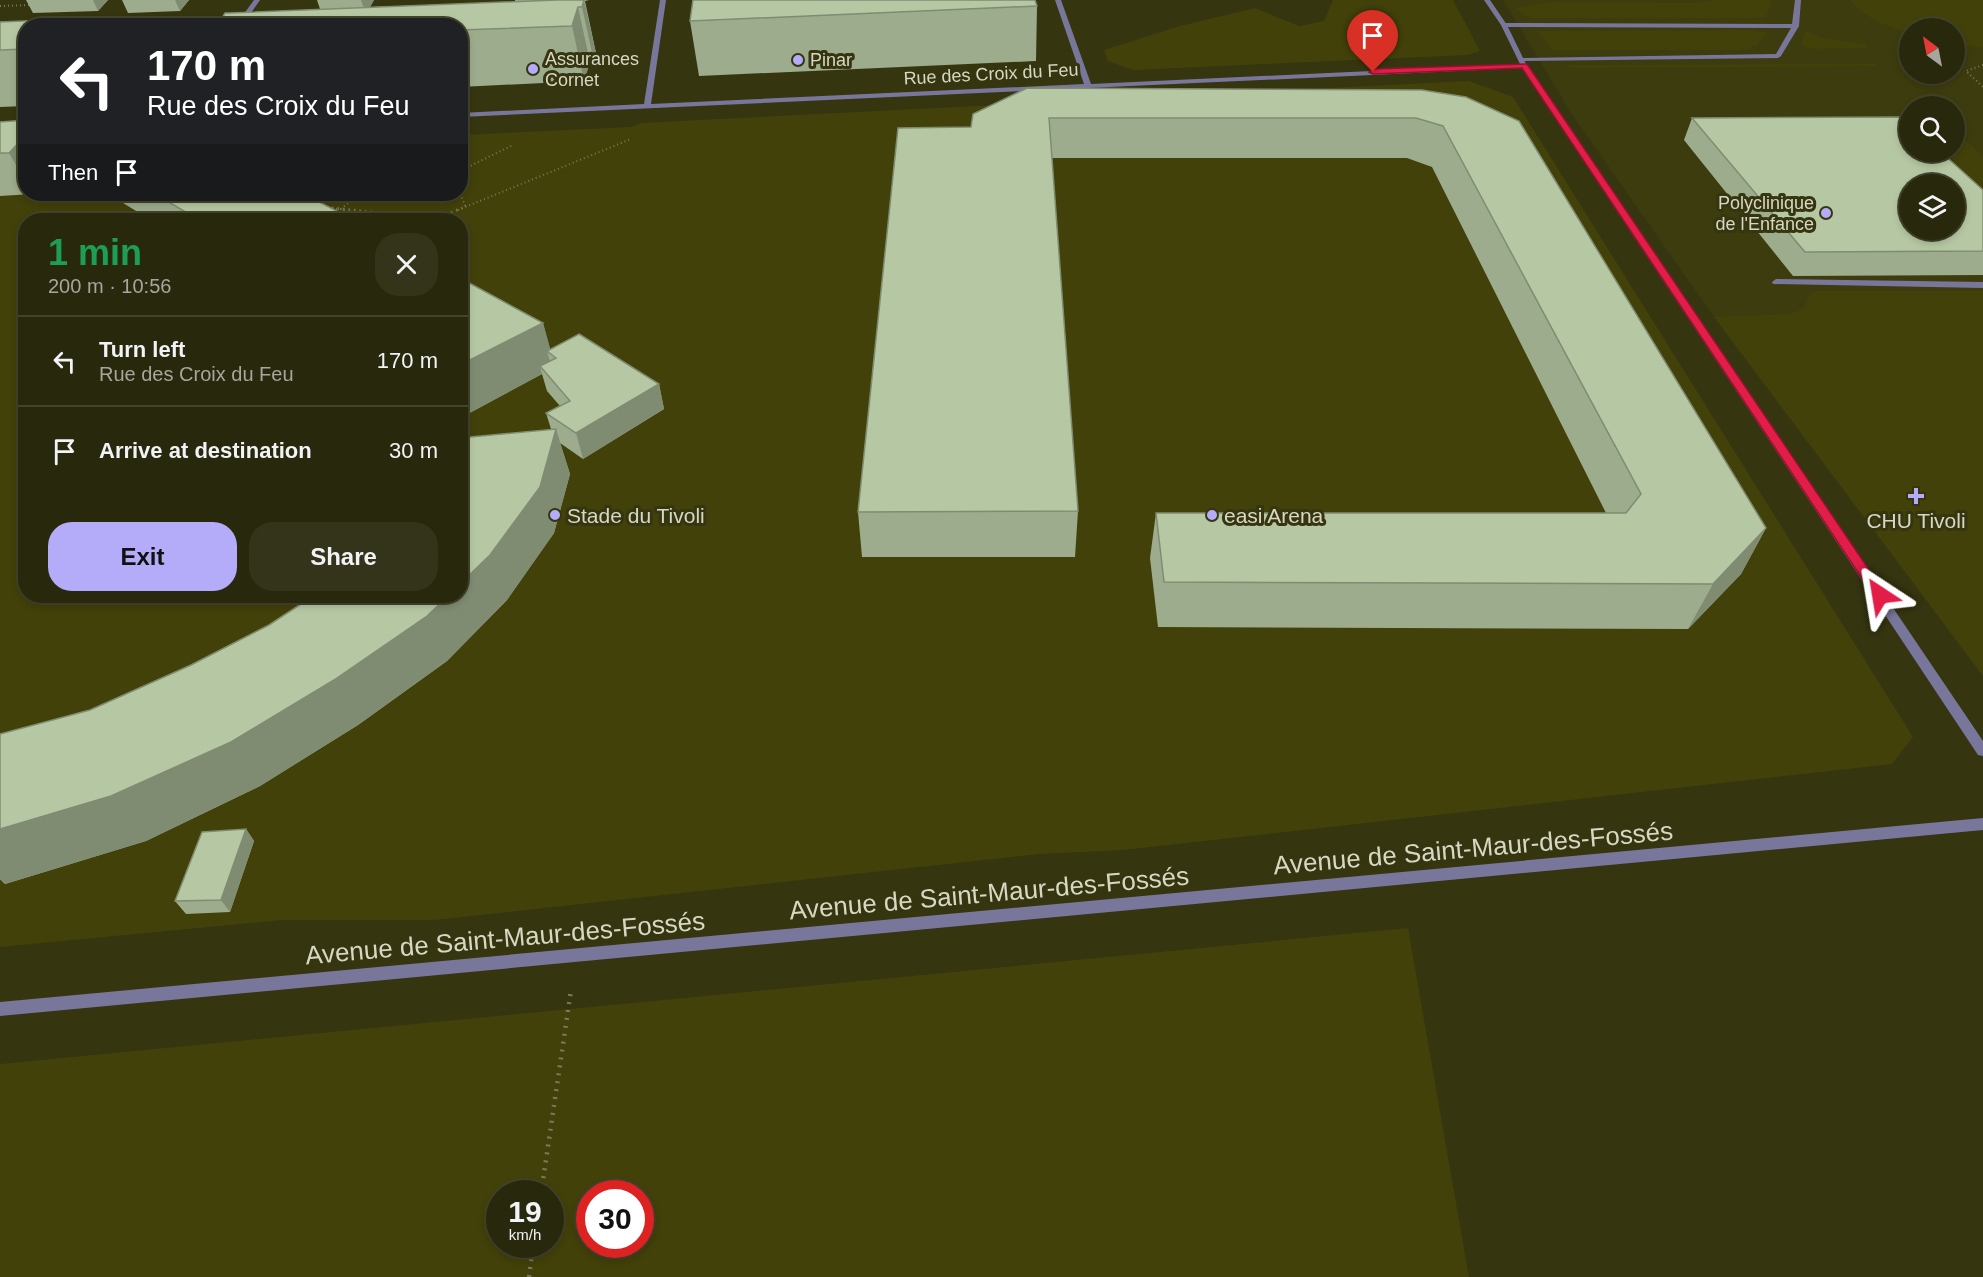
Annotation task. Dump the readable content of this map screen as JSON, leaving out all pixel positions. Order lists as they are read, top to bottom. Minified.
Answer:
{"streets":{"street":["Rue des Croix du Feu","Avenue de Saint-Maur-des-Fossés"]},"places":{"other":["Pinar","Assurances Cornet","Polyclinique de l'Enfance","Stade du Tivoli","easi Arena"],"health":["CHU Tivoli"]},"north":"top left","page":{"turn":["170 m","Rue des Croix du Feu"],"then":"Then","heading":["1 min","200 m · 10:56"],"list":[{"name":"Turn left","note":"Rue des Croix du Feu","value":"170 m"},{"name":"Arrive at destination","value":"30 m"}],"buttons":["Exit","Share"],"speed":"19 km/h","limit":"30"}}
